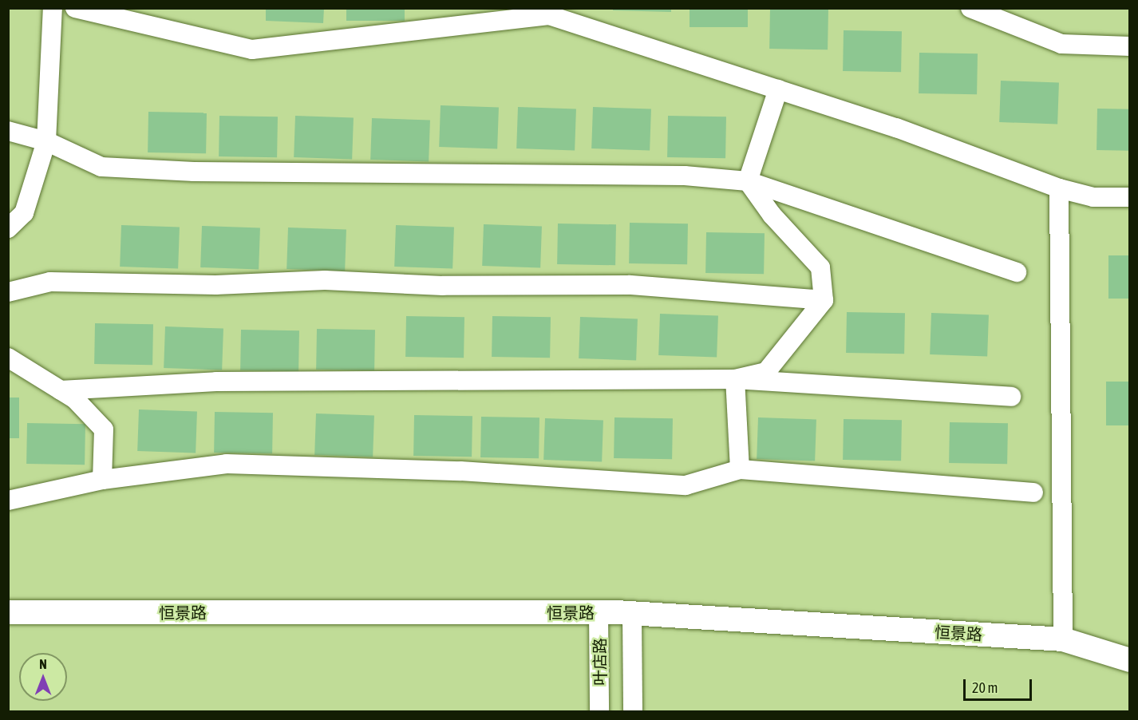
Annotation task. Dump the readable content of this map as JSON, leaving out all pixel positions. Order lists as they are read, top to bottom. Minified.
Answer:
{"streets":{"street":["恒景路","叶店路"]},"crossings":[["恒景路","叶店路"]],"scale_bar":"20 m","north":"top"}
